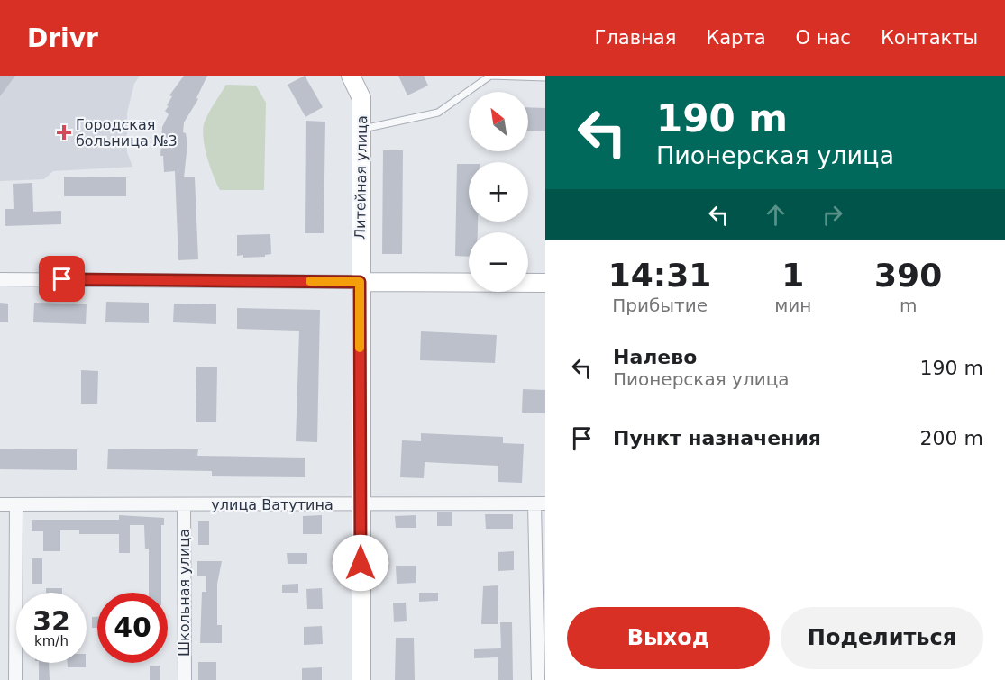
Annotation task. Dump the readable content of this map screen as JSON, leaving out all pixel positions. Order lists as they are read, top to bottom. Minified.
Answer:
{"streets":{"street":["Литейная улица","улица Ватутина","Школьная улица"]},"crossings":[["Литейная улица","улица Ватутина"],["улица Ватутина","Школьная улица"]],"places":{"health":["Городская больница №3"]},"north":"top left","page":{"header":"Drivr","nav":["Главная","Карта","О нас","Контакты"],"turn":["190 m","Пионерская улица"],"map_buttons":["+","−"],"eta":["14:31","Прибытие","1","мин","390","m"],"list":[{"name":"Налево","note":"Пионерская улица","value":"190 m"},{"name":"Пункт назначения","value":"200 m"}],"speed":"32 km/h","limit":"40","buttons":["Выход","Поделиться"]}}
